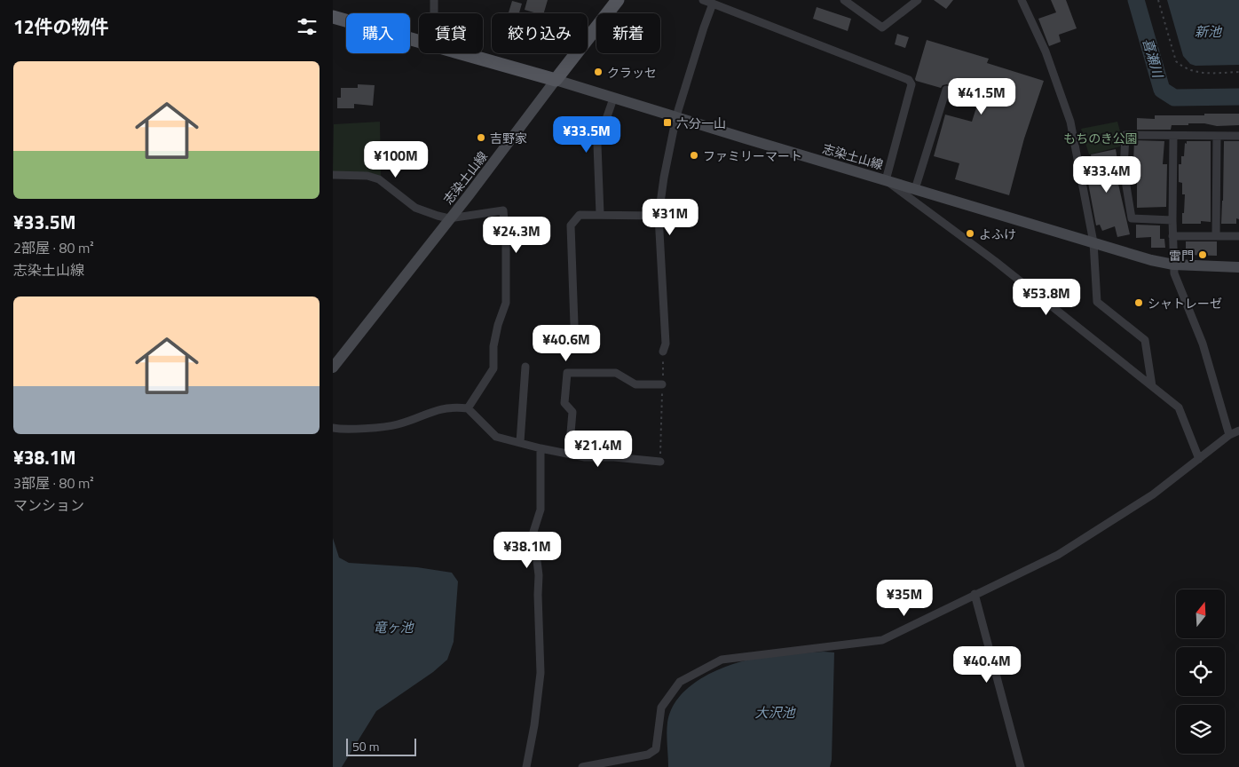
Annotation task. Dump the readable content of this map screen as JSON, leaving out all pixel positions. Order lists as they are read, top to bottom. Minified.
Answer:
{"streets":{"main road":["志染土山線"]},"water":["新池","喜瀬川","竜ヶ池","大沢池"],"parks":["もちのき公園"],"places":{"other":["クラッセ","吉野家","ファミリーマート","よふけ","雷門","シャトレーゼ"],"transit":["六分一山"]},"scale_bar":"50 m","north":"top","page":{"heading":"12件の物件","chip":["購入","賃貸","絞り込み","新着"],"list":[{"name":"¥33.5M","note":"2部屋 · 80 m² · 志染土山線"},{"name":"¥38.1M","note":"3部屋 · 80 m² · マンション"}],"price":["¥41.5M","¥33.5M","¥100M","¥33.4M","¥31M","¥24.3M","¥53.8M","¥40.6M","¥21.4M","¥38.1M","¥35M","¥40.4M"],"scale":"50 m"}}
